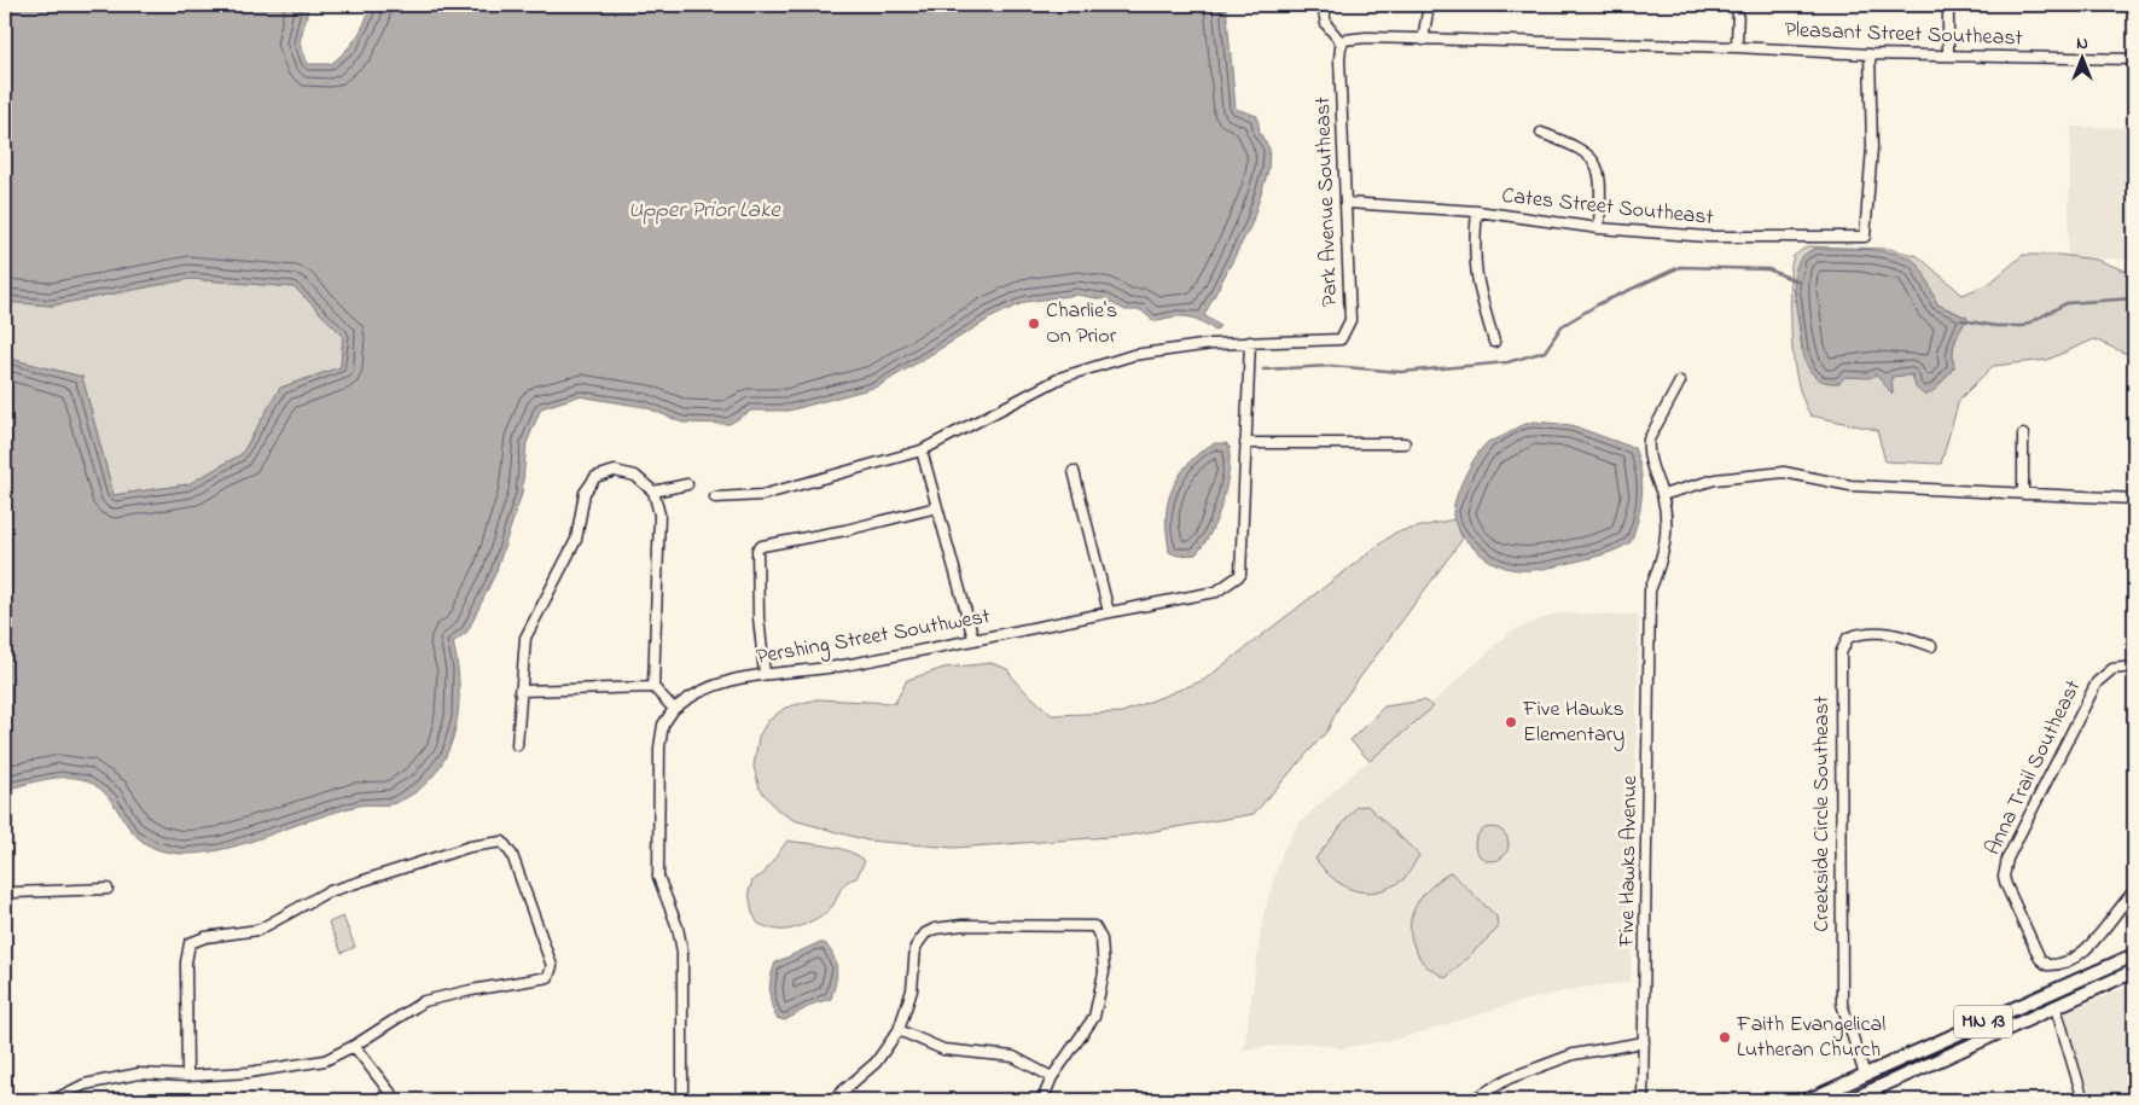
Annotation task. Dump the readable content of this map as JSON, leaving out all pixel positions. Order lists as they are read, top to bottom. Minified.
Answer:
{"streets":{"main road":["MN 13"],"street":["Pleasant Street Southeast","Park Avenue Southeast","Cates Street Southeast","Pershing Street Southwest","Anna Trail Southeast","Creekside Circle Southeast","Five Hawks Avenue"]},"crossings":[["Pleasant Street Southeast","Park Avenue Southeast"],["Pleasant Street Southeast","Cates Street Southeast"],["Park Avenue Southeast","Cates Street Southeast"],["Creekside Circle Southeast","MN 13"]],"water":["Upper Prior Lake"],"places":["Charlie's On Prior","Five Hawks Elementary","Faith Evangelical Lutheran Church"],"north":"top"}
